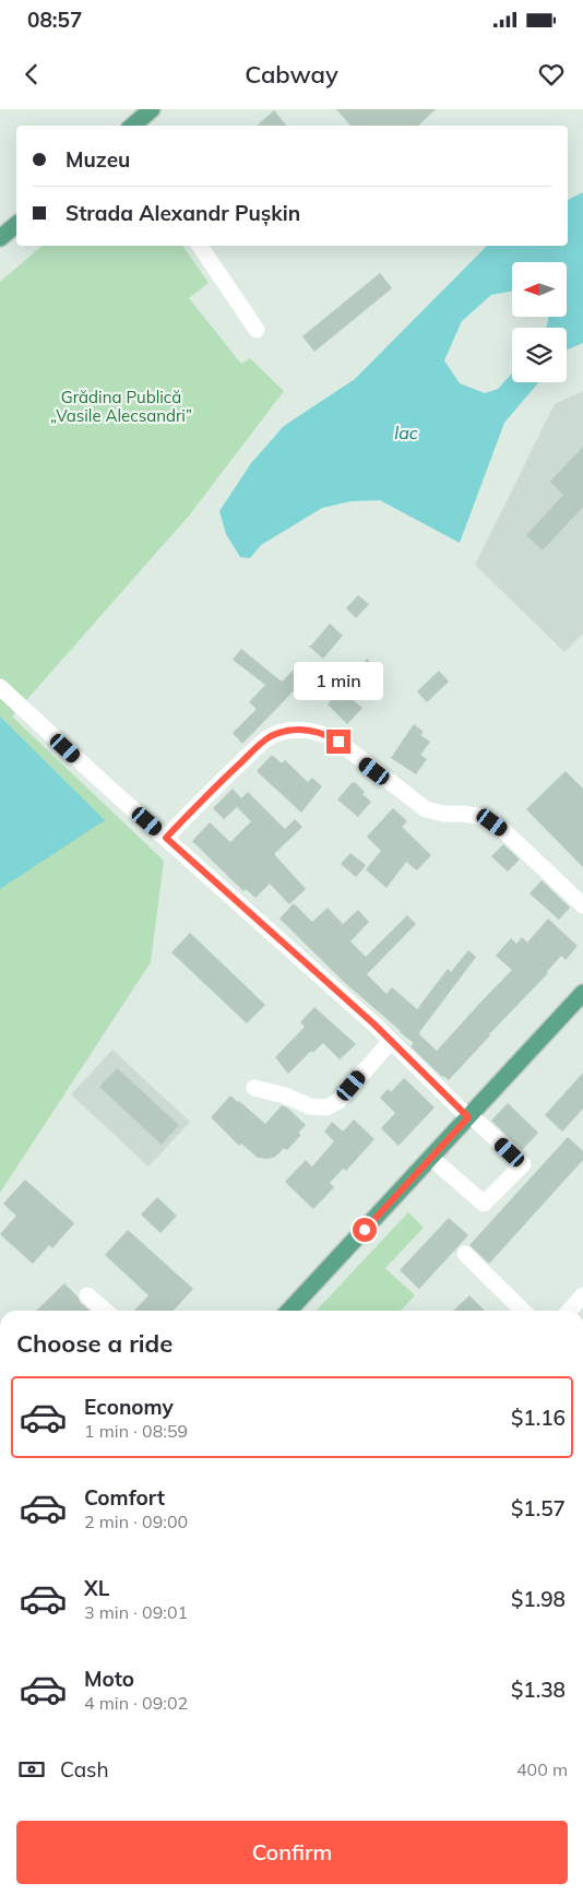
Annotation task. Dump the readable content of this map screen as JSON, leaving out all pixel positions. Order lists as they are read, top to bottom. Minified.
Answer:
{"water":["lac"],"parks":["Grădina Publică „Vasile Alecsandri”"],"north":"left","page":{"status":"08:57","header":"Cabway","banner":["Muzeu","Strada Alexandr Pușkin"],"bubble":"1 min","heading":"Choose a ride","list":[{"name":"Economy","note":"1 min · 08:59","value":"$1.16"},{"name":"Comfort","note":"2 min · 09:00","value":"$1.57"},{"name":"XL","note":"3 min · 09:01","value":"$1.98"},{"name":"Moto","note":"4 min · 09:02","value":"$1.38"}],"pay":["Cash","400 m"],"buttons":"Confirm"}}
